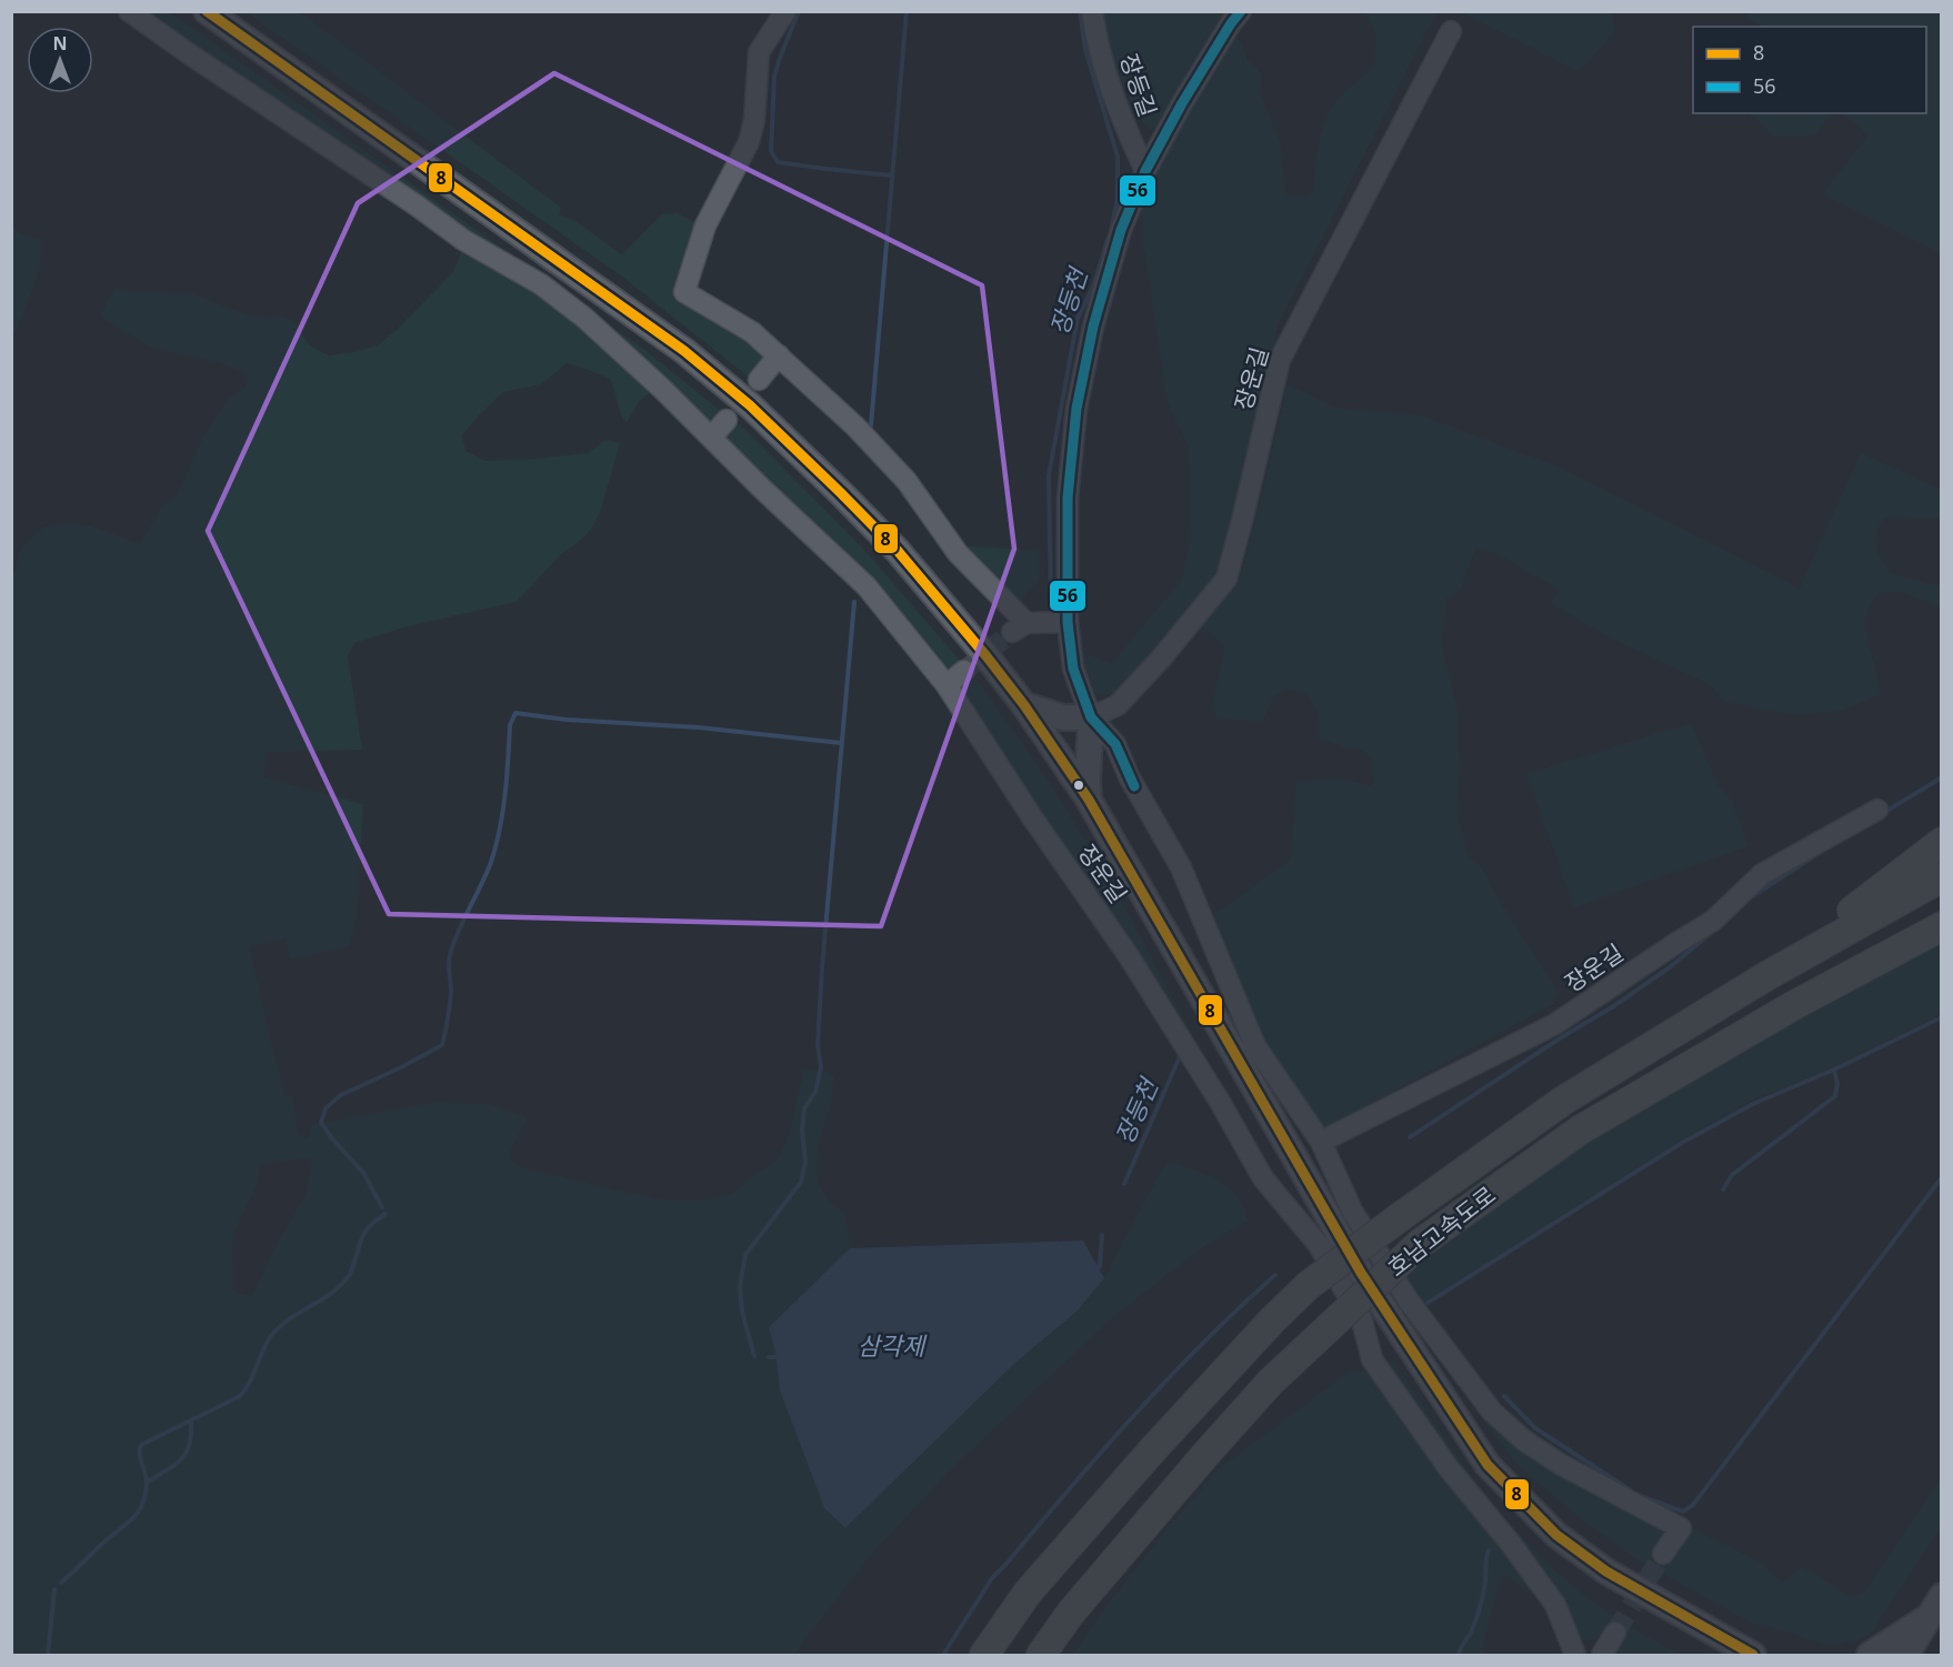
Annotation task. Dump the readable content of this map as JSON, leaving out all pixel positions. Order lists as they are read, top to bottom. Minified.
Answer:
{"streets":{"highway":["호남고속도로"],"street":["장등길","장운길"]},"water":["장등천","삼각제"],"lines":["transit line 8","transit line 56"],"legend":["8","56"],"north":"top"}
